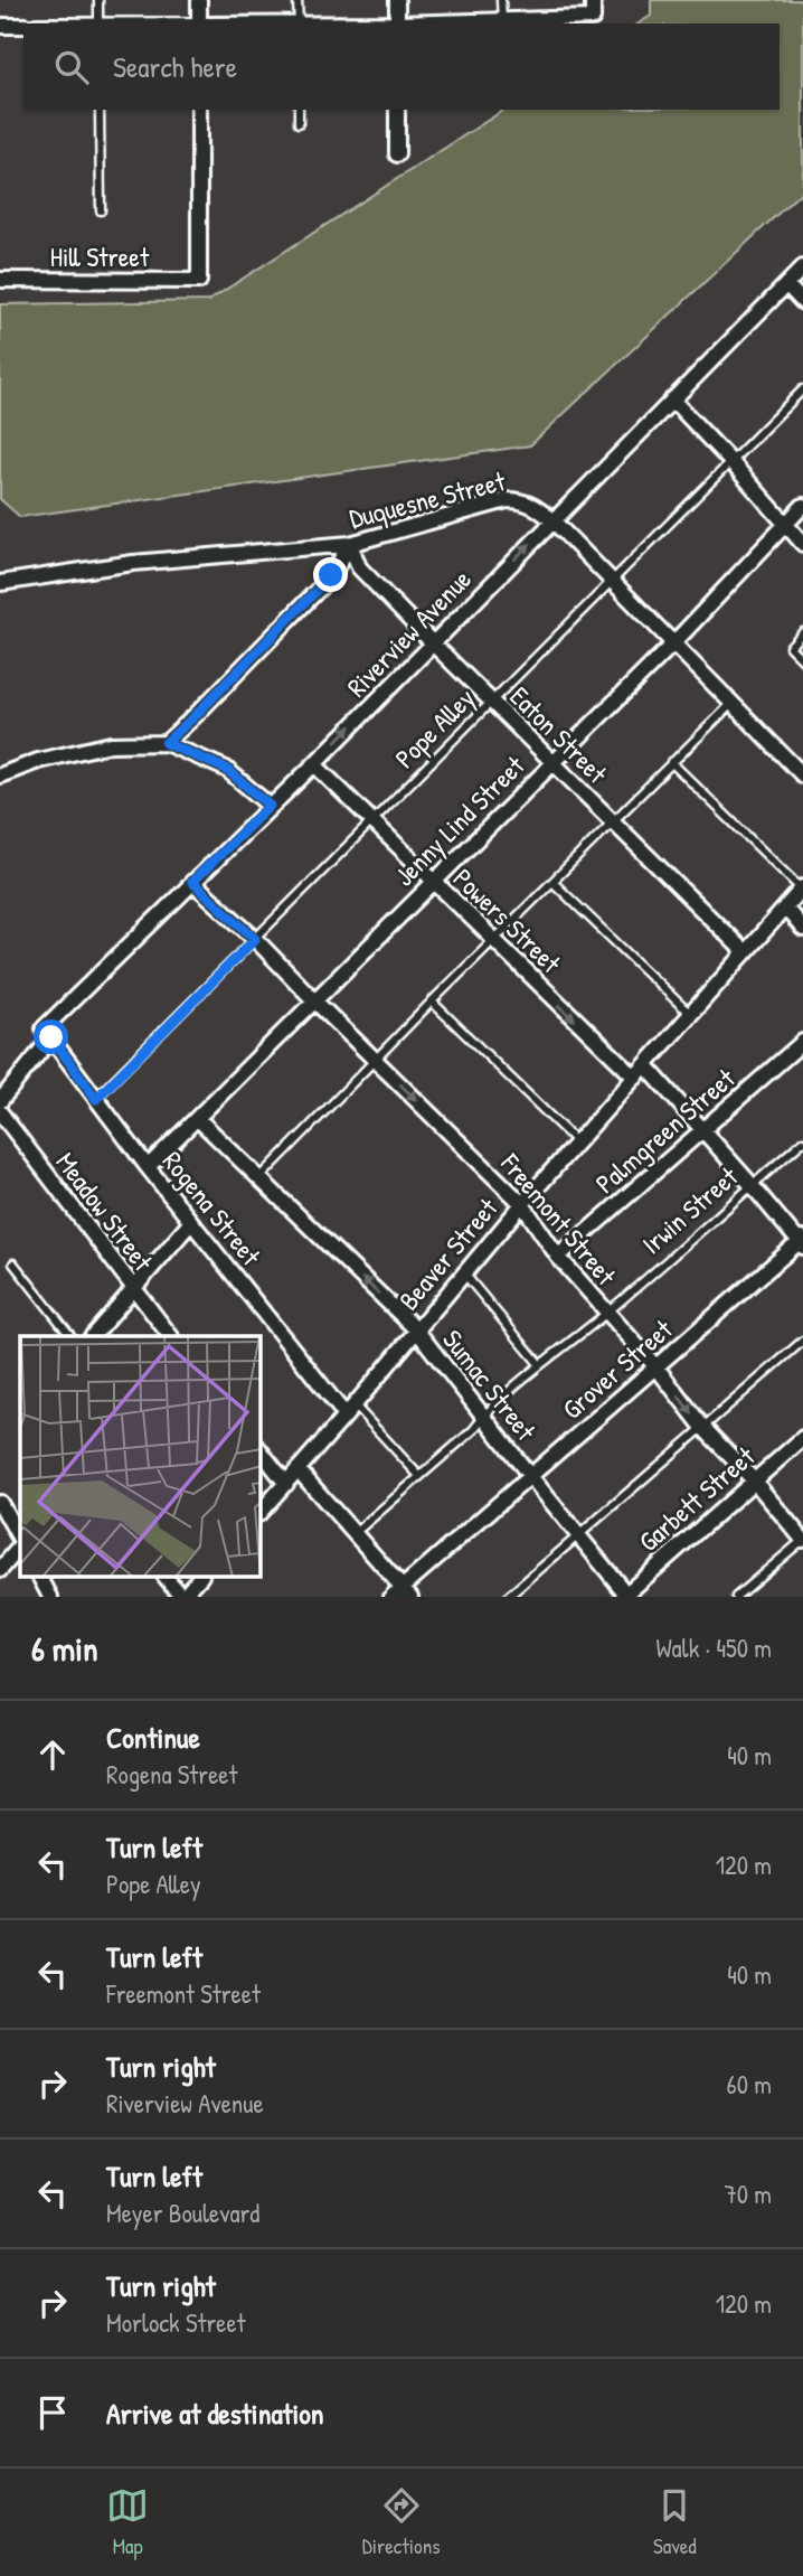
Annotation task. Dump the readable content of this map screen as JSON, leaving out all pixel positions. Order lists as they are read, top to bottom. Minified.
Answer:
{"streets":{"street":["Hill Street","Duquesne Street","Riverview Avenue","Eaton Street","Jenny Lind Street","Powers Street","Palmgreen Street","Rogena Street","Meadow Street","Freemont Street","Beaver Street","Grover Street","Sumac Street","Garbett Street"],"lane":["Pope Alley","Irwin Street"]},"crossings":[["Duquesne Street","Riverview Avenue"],["Duquesne Street","Pope Alley"],["Duquesne Street","Eaton Street"],["Duquesne Street","Jenny Lind Street"],["Riverview Avenue","Eaton Street"],["Riverview Avenue","Powers Street"],["Riverview Avenue","Rogena Street"],["Riverview Avenue","Freemont Street"],["Pope Alley","Eaton Street"],["Pope Alley","Powers Street"],["Pope Alley","Rogena Street"],["Pope Alley","Freemont Street"],["Eaton Street","Jenny Lind Street"],["Eaton Street","Beaver Street"],["Jenny Lind Street","Powers Street"],["Jenny Lind Street","Rogena Street"],["Jenny Lind Street","Freemont Street"],["Jenny Lind Street","Sumac Street"],["Powers Street","Beaver Street"],["Palmgreen Street","Freemont Street"],["Rogena Street","Beaver Street"],["Irwin Street","Freemont Street"],["Irwin Street","Sumac Street"],["Freemont Street","Beaver Street"],["Freemont Street","Grover Street"],["Freemont Street","Garbett Street"],["Beaver Street","Sumac Street"],["Grover Street","Sumac Street"],["Sumac Street","Garbett Street"]],"one_way":["Powers Street"],"page":{"search":"Search here","heading":["6 min","Walk · 450 m"],"list":[["Continue","Rogena Street","40 m"],["Turn left","Pope Alley","120 m"],["Turn left","Freemont Street","40 m"],["Turn right","Riverview Avenue","60 m"],["Turn left","Meyer Boulevard","70 m"],["Turn right","Morlock Street","120 m"],"Arrive at destination"],"nav":["Map","Directions","Saved"]}}
